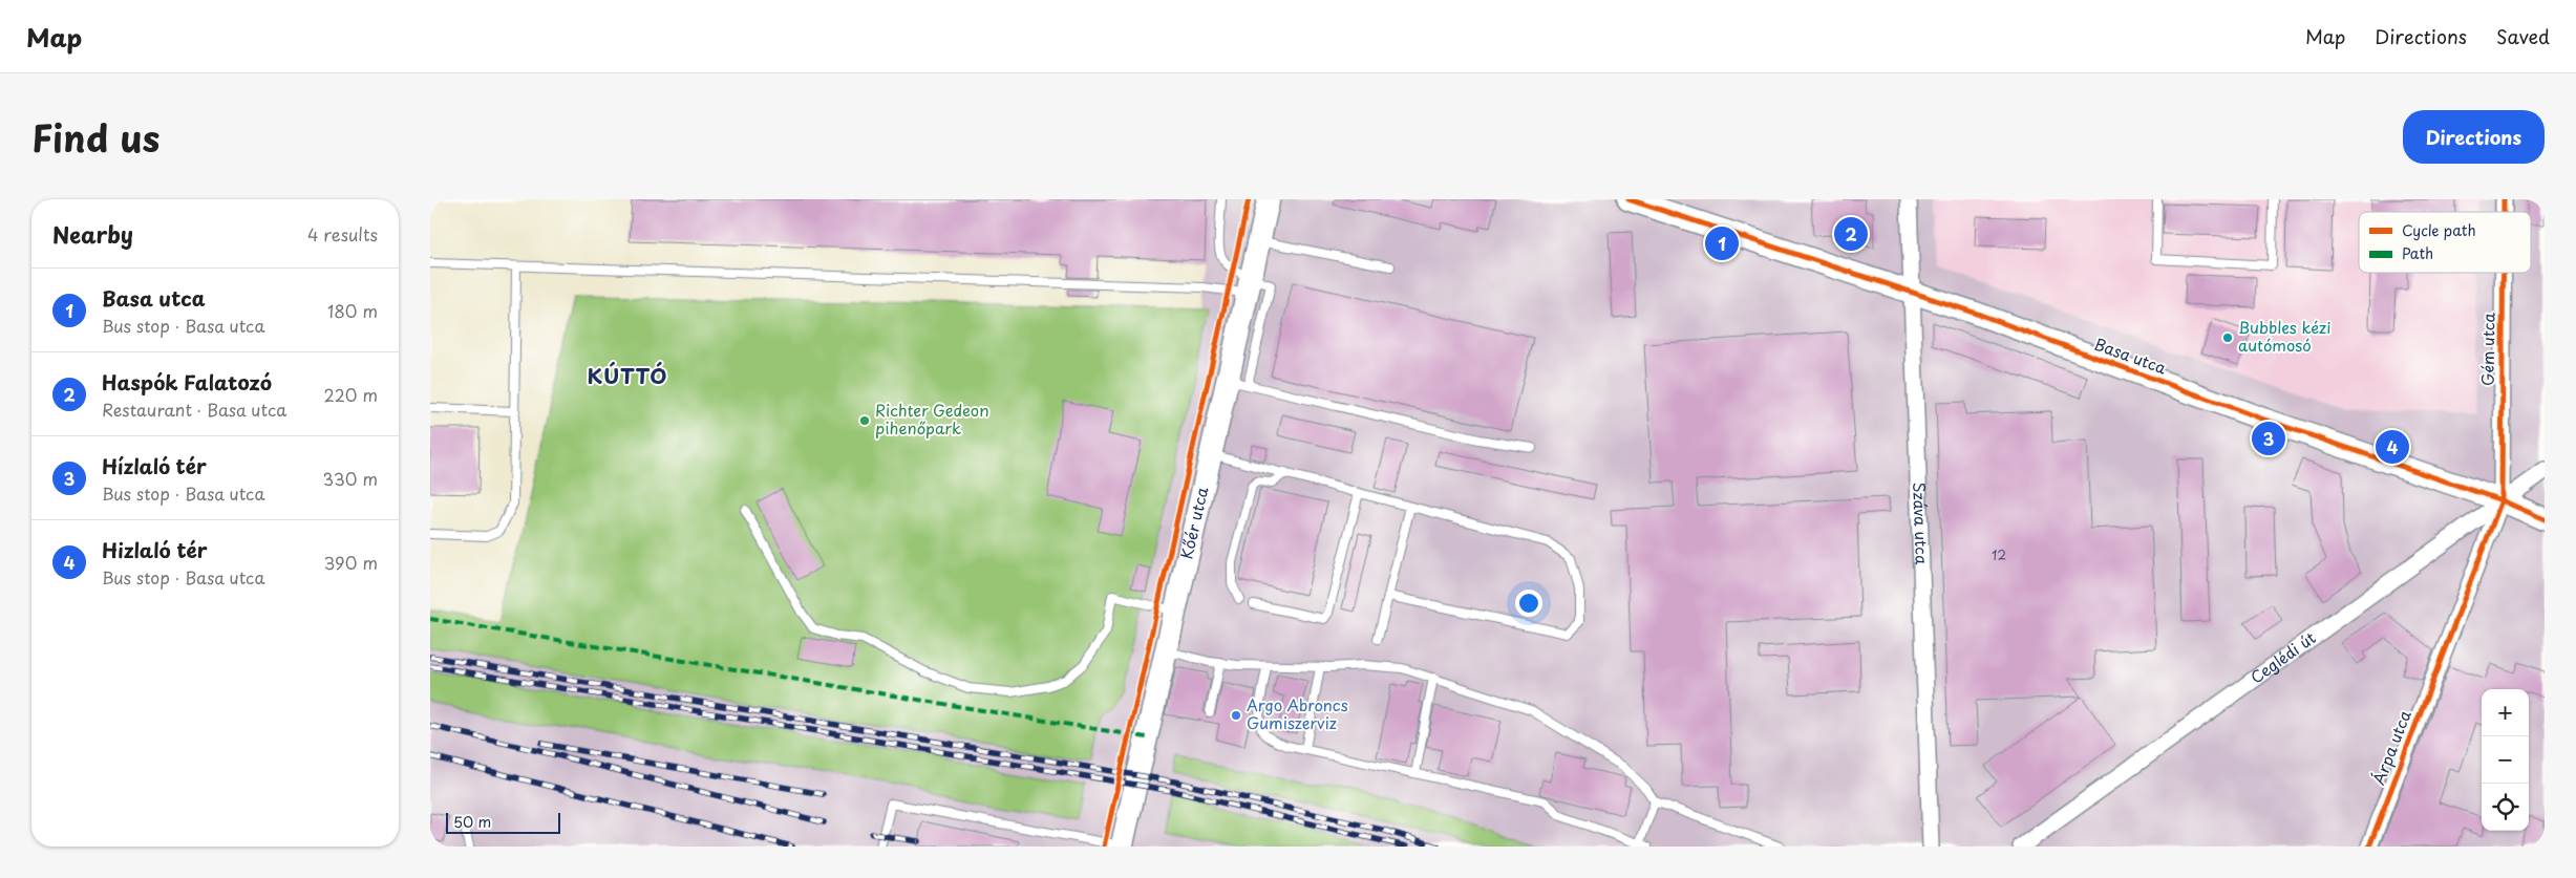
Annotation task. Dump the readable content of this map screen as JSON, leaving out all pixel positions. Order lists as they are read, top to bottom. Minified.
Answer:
{"streets":{"street":["Gém utca","Basa utca","Kőér utca","Száva utca","Ceglédi út","Árpa utca"]},"crossings":[["Gém utca","Basa utca"],["Gém utca","Ceglédi út"],["Gém utca","Árpa utca"],["Basa utca","Száva utca"],["Basa utca","Ceglédi út"],["Basa utca","Árpa utca"],["Ceglédi út","Árpa utca"]],"districts":["KÚTTÓ"],"places":["Bubbles kézi autómosó","Richter Gedeon pihenőpark","Argo Abroncs Gumiszerviz"],"house_numbers":["12"],"legend":["Cycle path","Path"],"scale_bar":"50 m","page":{"header":"Map","nav":["Map","Directions","Saved"],"title":"Find us","buttons":"Directions","heading":["Nearby","4 results"],"pins":["2","1","3","4"],"list":[{"mark":"1","name":"Basa utca","note":"Bus stop · Basa utca","value":"180 m"},{"mark":"2","name":"Haspók Falatozó","note":"Restaurant · Basa utca","value":"220 m"},{"mark":"3","name":"Hízlaló tér","note":"Bus stop · Basa utca","value":"330 m"},{"mark":"4","name":"Hizlaló tér","note":"Bus stop · Basa utca","value":"390 m"}],"map_buttons":["+","−"],"scale":"50 m"}}
